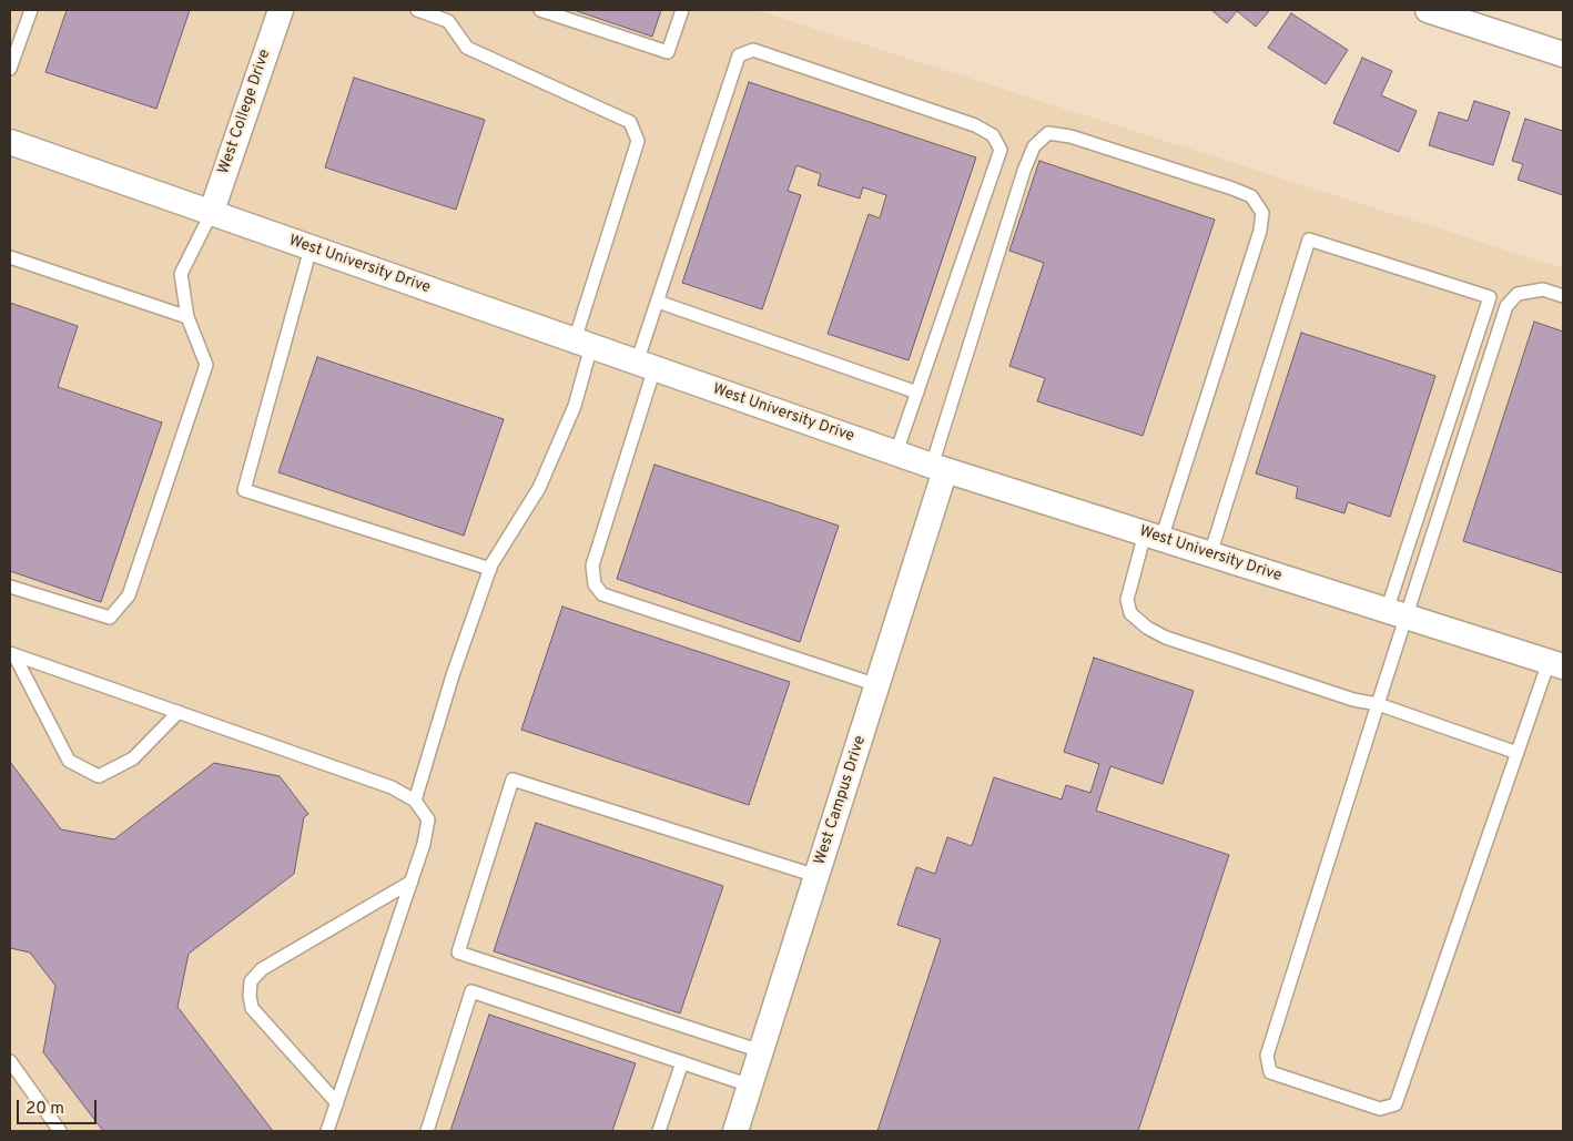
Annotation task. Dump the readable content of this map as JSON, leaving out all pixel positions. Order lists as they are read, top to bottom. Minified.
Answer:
{"streets":{"street":["West College Drive","West University Drive","West Campus Drive"]},"crossings":[["West College Drive","West University Drive"],["West University Drive","West Campus Drive"]],"scale_bar":"20 m"}
